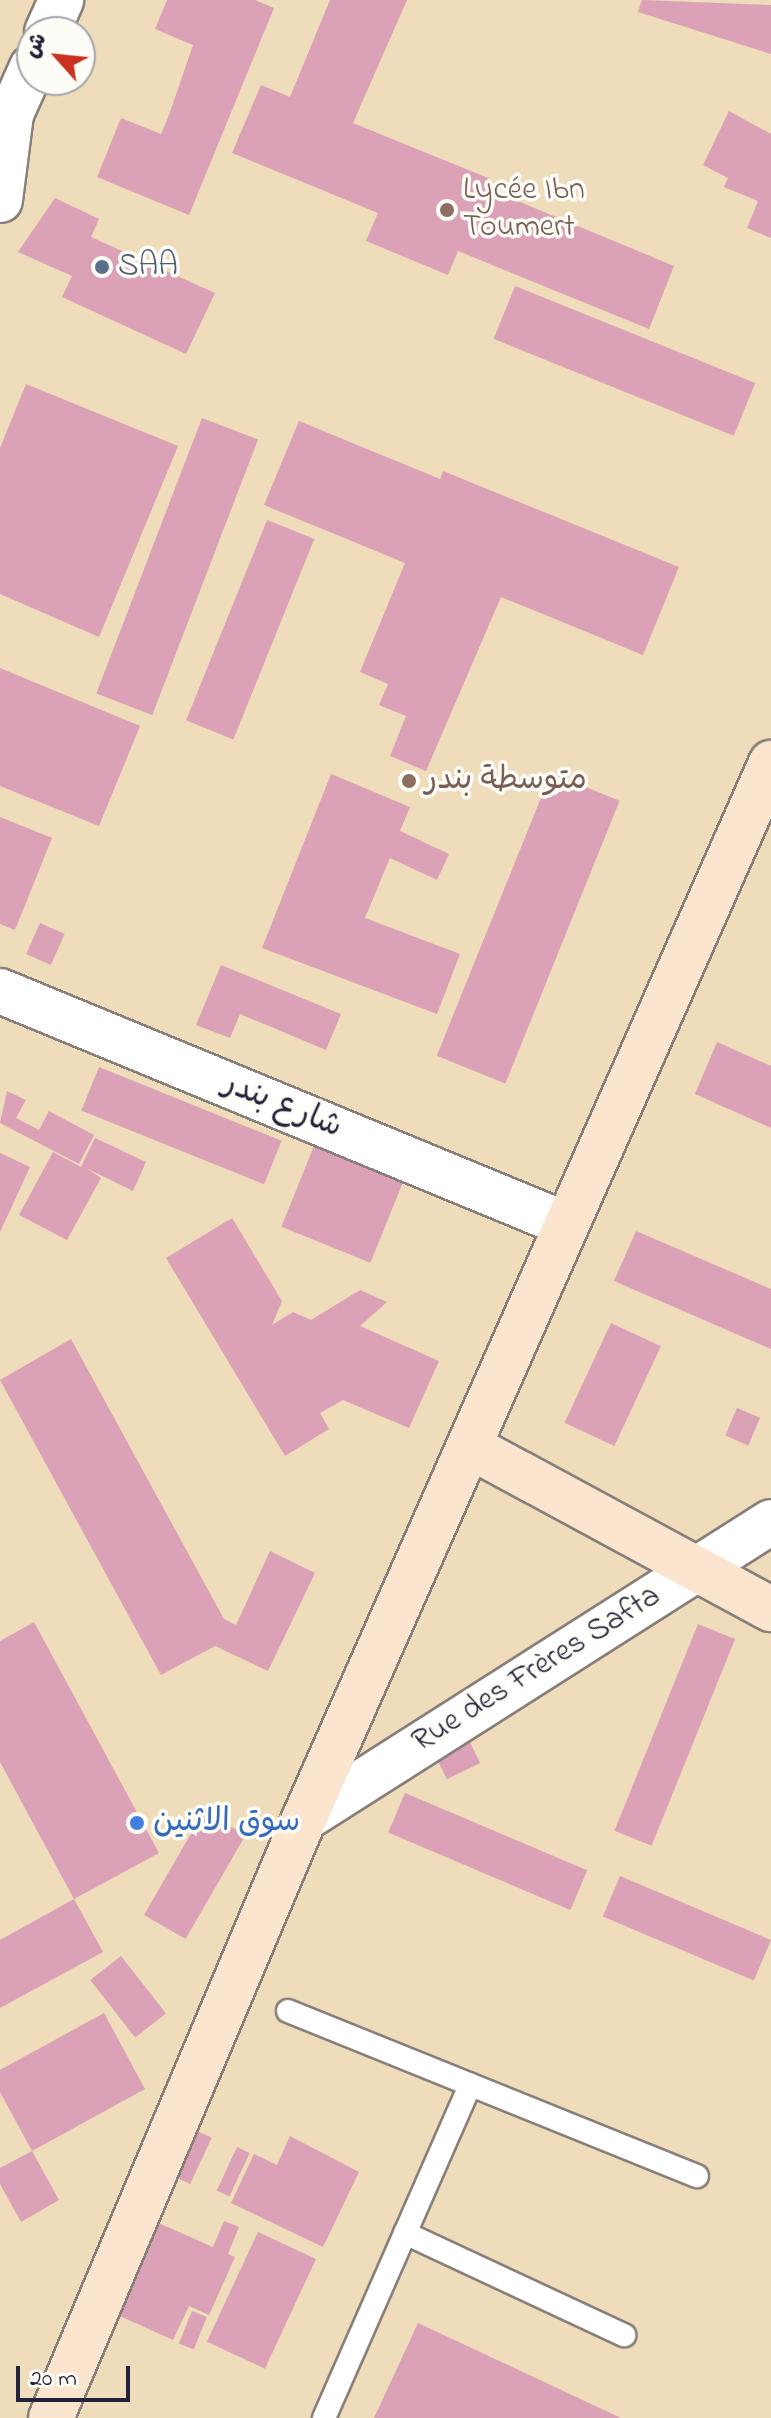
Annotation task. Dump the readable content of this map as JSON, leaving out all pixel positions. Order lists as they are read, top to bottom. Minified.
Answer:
{"streets":{"street":["شارع بندر","Rue des Frères Safta"]},"places":["Lycée Ibn Toumert","SAA","متوسطة بندر","ﺳﻮق اﻻﺛﻨﻴﻦ"],"scale_bar":"20 m","north":"top left"}
